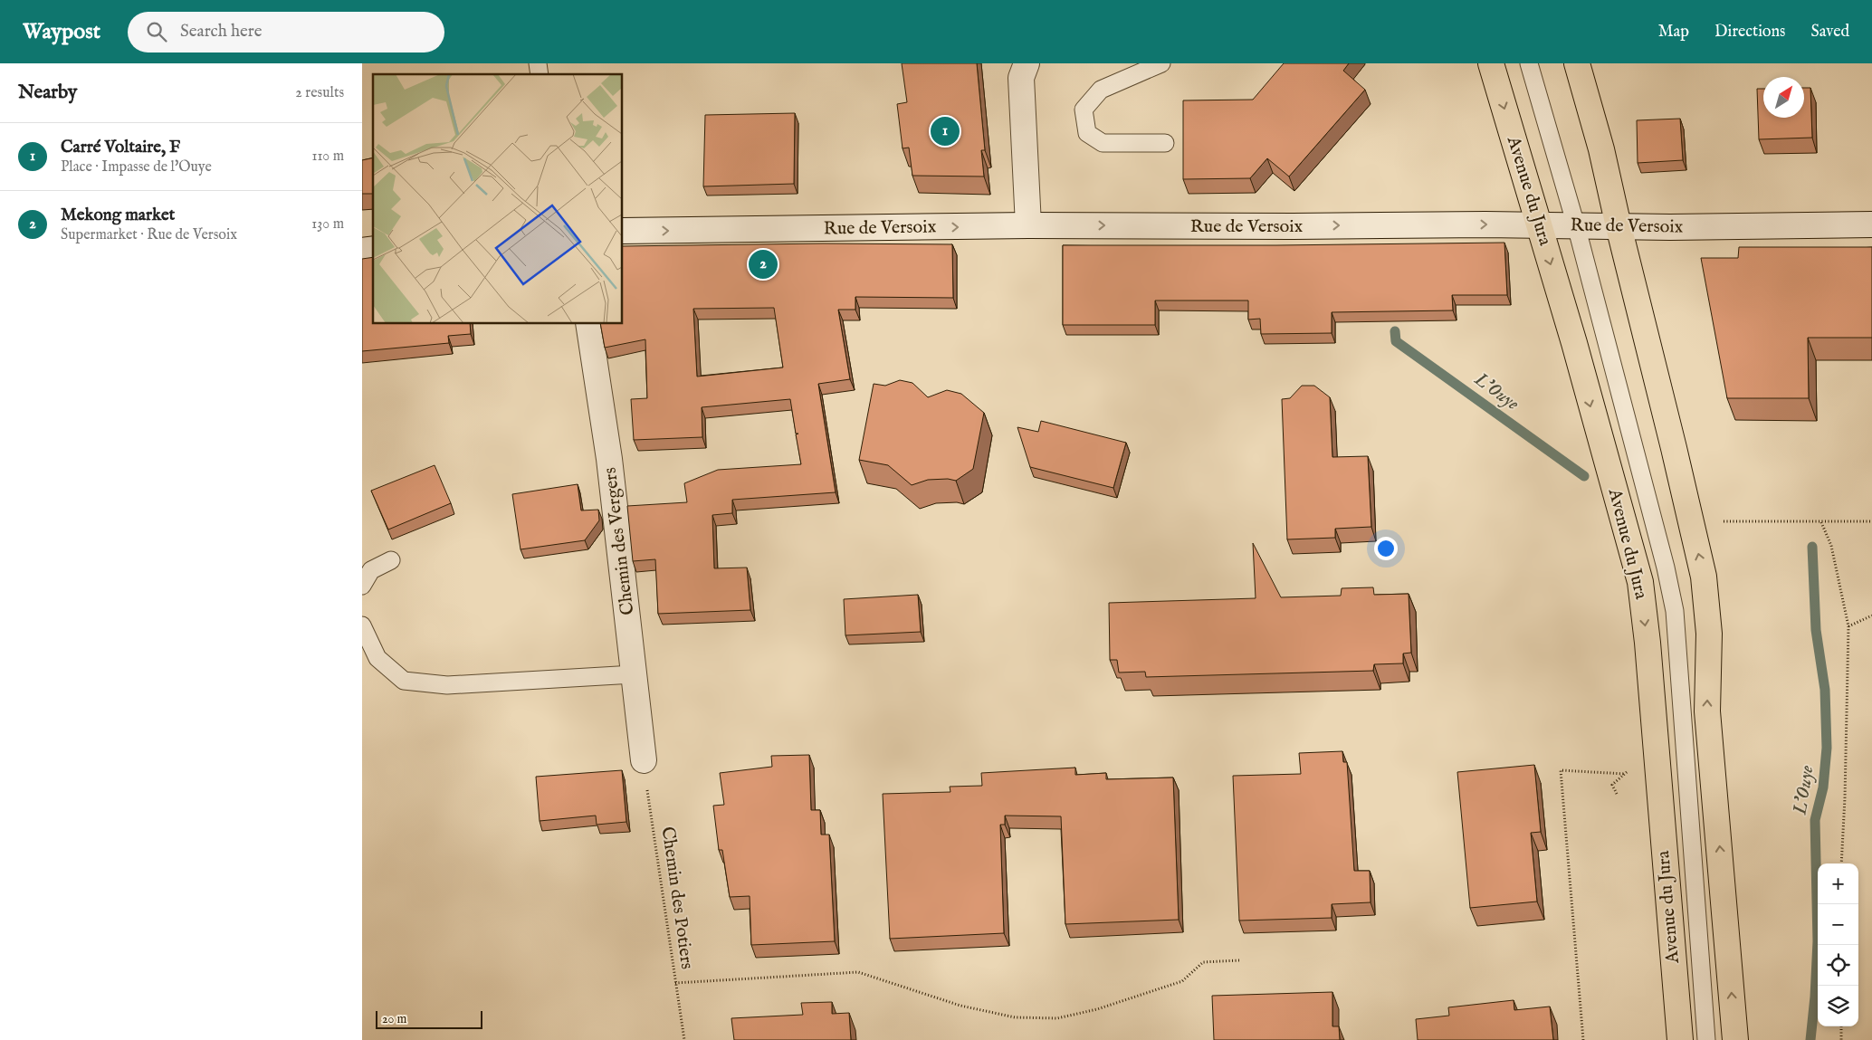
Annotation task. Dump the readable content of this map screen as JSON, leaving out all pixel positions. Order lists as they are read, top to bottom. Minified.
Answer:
{"streets":{"main road":["Avenue du Jura"],"street":["Rue de Versoix","Chemin des Vergers"],"path":["Chemin des Potiers"]},"crossings":[["Avenue du Jura","Rue de Versoix"],["Chemin des Vergers","Chemin des Potiers"]],"one_way":["Rue de Versoix"],"water":["L'Ouye"],"scale_bar":"20 m","north":"top right","page":{"header":"Waypost","search":"Search here","nav":["Map","Directions","Saved"],"heading":["Nearby","2 results"],"pins":["1","2"],"list":[{"mark":"1","name":"Carré Voltaire, F","note":"Place · Impasse de l'Ouye","value":"110 m"},{"mark":"2","name":"Mekong market","note":"Supermarket · Rue de Versoix","value":"130 m"}],"map_buttons":["+","−"],"scale":"20 m"}}
